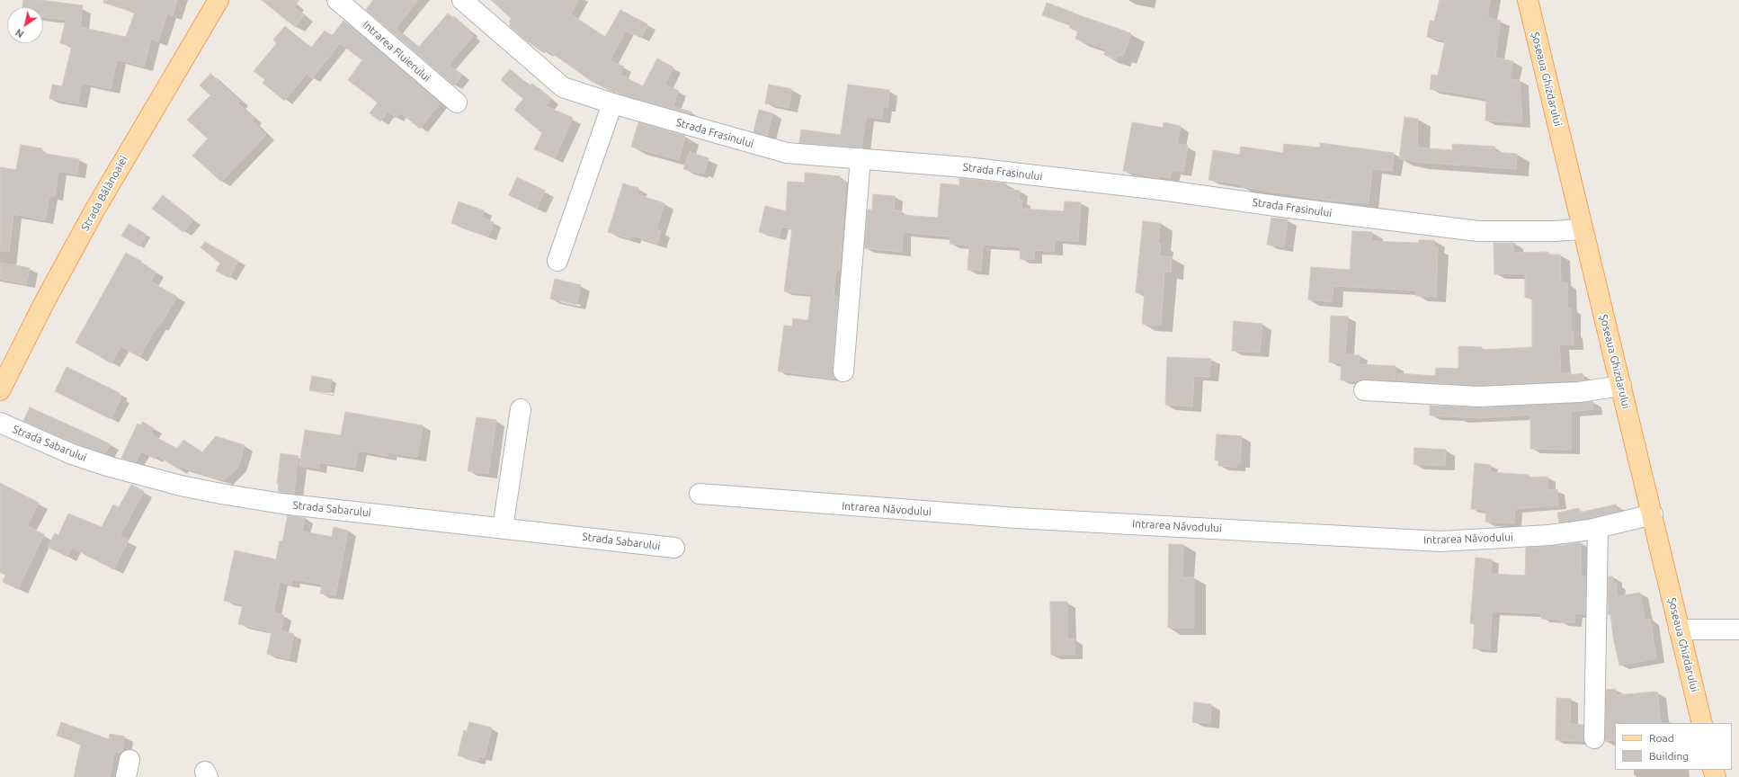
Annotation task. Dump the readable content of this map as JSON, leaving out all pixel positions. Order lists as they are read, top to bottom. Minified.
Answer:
{"streets":{"main road":["Șoseaua Ghizdarului","Strada Bălănoaiei"],"street":["Intrarea Fluierului","Strada Frasinului","Strada Sabarului","Intrarea Năvodului"]},"crossings":[["Șoseaua Ghizdarului","Strada Frasinului"],["Șoseaua Ghizdarului","Intrarea Năvodului"]],"legend":["Road","Building"],"north":"bottom left"}
